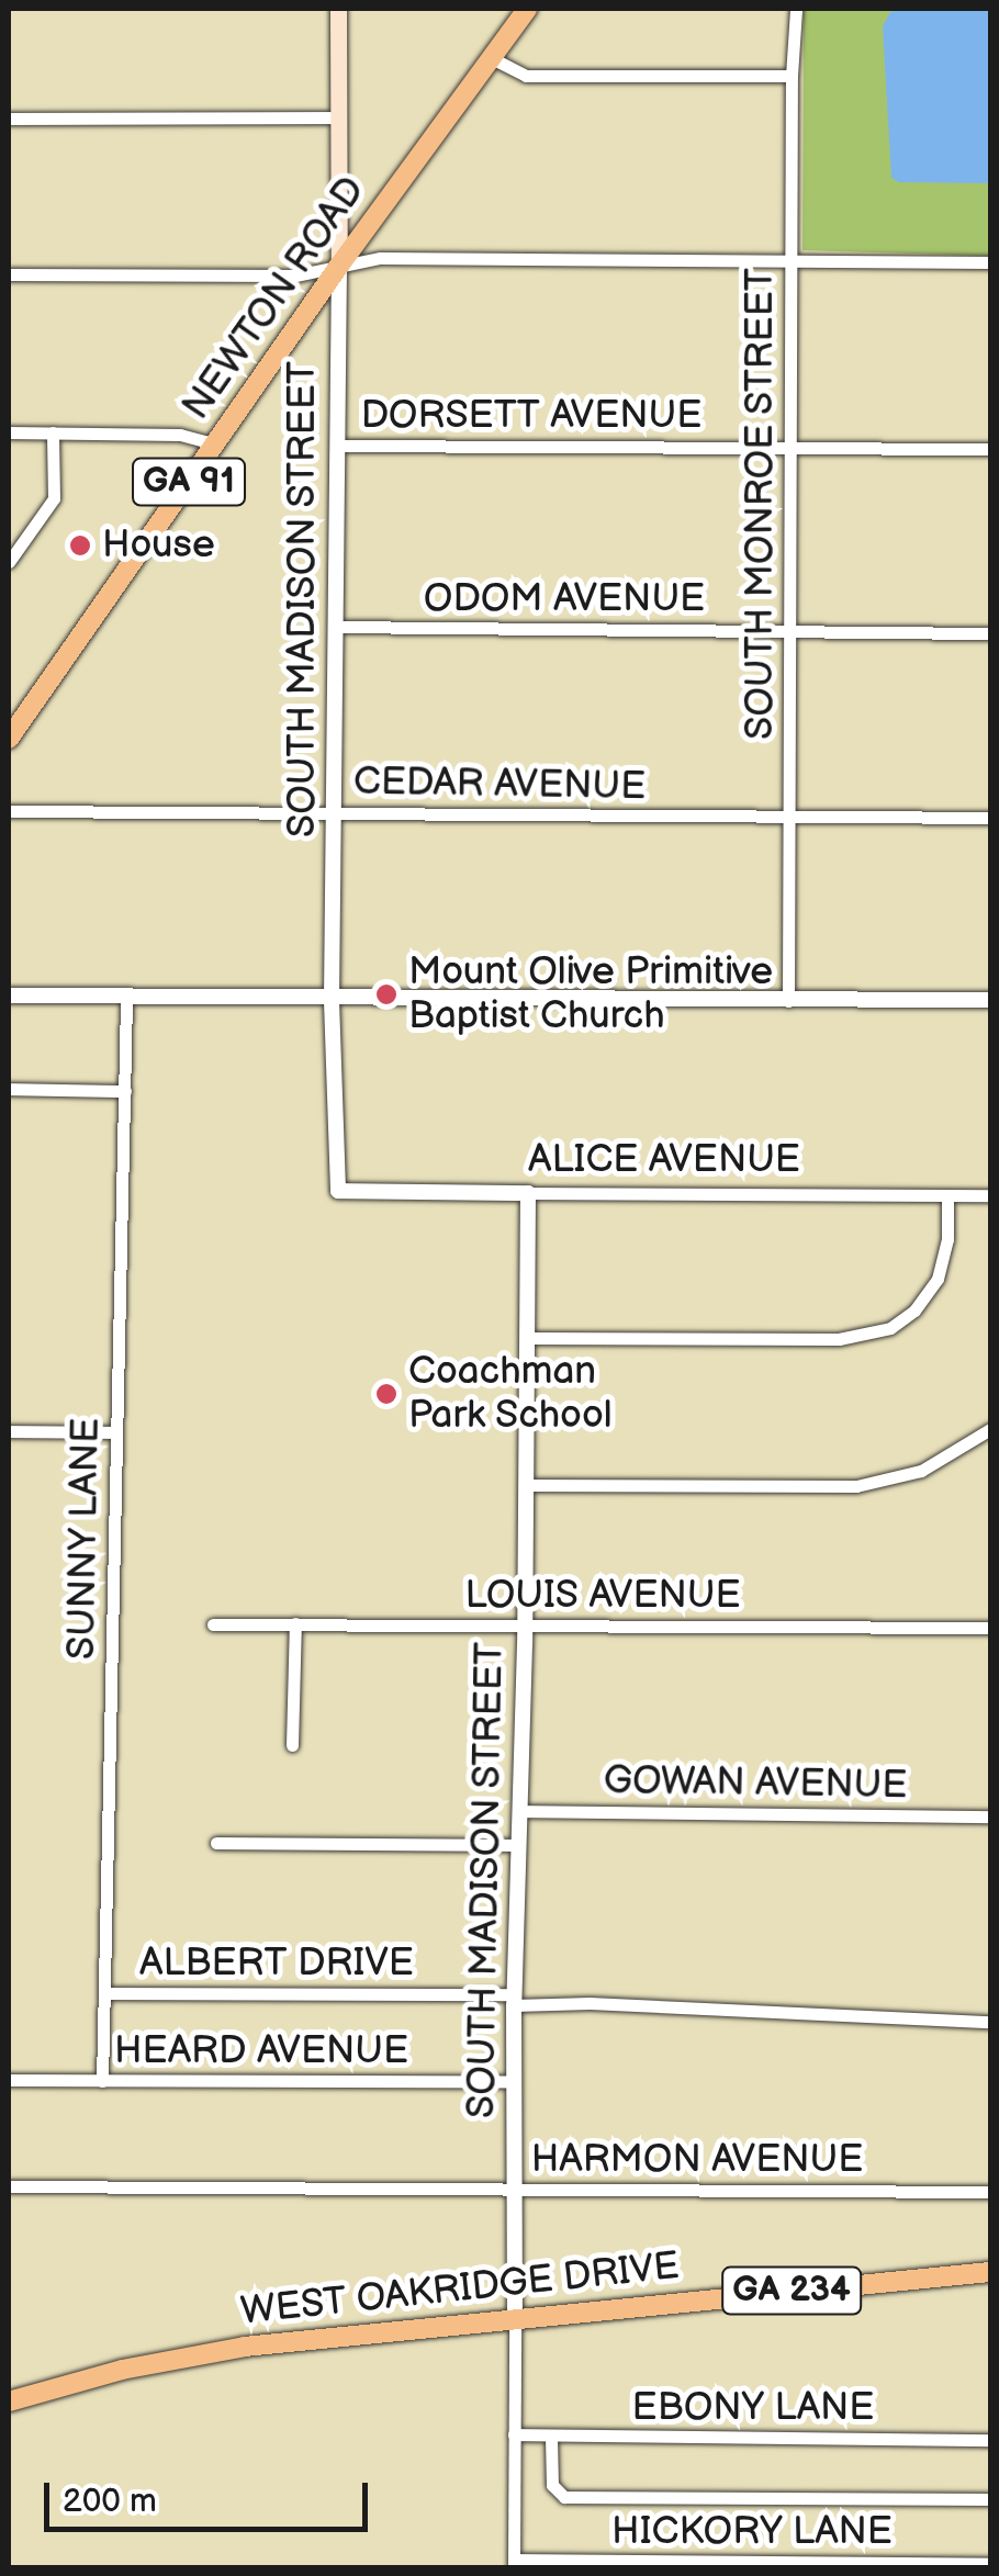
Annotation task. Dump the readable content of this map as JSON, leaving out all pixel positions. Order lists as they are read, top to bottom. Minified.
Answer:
{"streets":{"main road":["NEWTON ROAD","GA 91","SOUTH MADISON STREET","WEST OAKRIDGE DRIVE","GA 234"],"street":["DORSETT AVENUE","SOUTH MONROE STREET","ODOM AVENUE","CEDAR AVENUE","ALICE AVENUE","SUNNY LANE","LOUIS AVENUE","GOWAN AVENUE","ALBERT DRIVE","HEARD AVENUE","HARMON AVENUE","EBONY LANE","HICKORY LANE"]},"crossings":[["NEWTON ROAD","SOUTH MADISON STREET"],["DORSETT AVENUE","SOUTH MONROE STREET"],["DORSETT AVENUE","SOUTH MADISON STREET"],["SOUTH MONROE STREET","ODOM AVENUE"],["SOUTH MONROE STREET","CEDAR AVENUE"],["SOUTH MADISON STREET","ODOM AVENUE"],["SOUTH MADISON STREET","CEDAR AVENUE"],["SOUTH MADISON STREET","ALICE AVENUE"],["SOUTH MADISON STREET","LOUIS AVENUE"],["SOUTH MADISON STREET","GOWAN AVENUE"],["SOUTH MADISON STREET","ALBERT DRIVE"],["SOUTH MADISON STREET","HEARD AVENUE"],["SOUTH MADISON STREET","HARMON AVENUE"],["SOUTH MADISON STREET","WEST OAKRIDGE DRIVE"],["SOUTH MADISON STREET","EBONY LANE"],["SOUTH MADISON STREET","HICKORY LANE"],["SUNNY LANE","ALBERT DRIVE"],["SUNNY LANE","HEARD AVENUE"]],"places":["House","Mount Olive Primitive Baptist Church","Coachman Park School"],"scale_bar":"200 m"}
